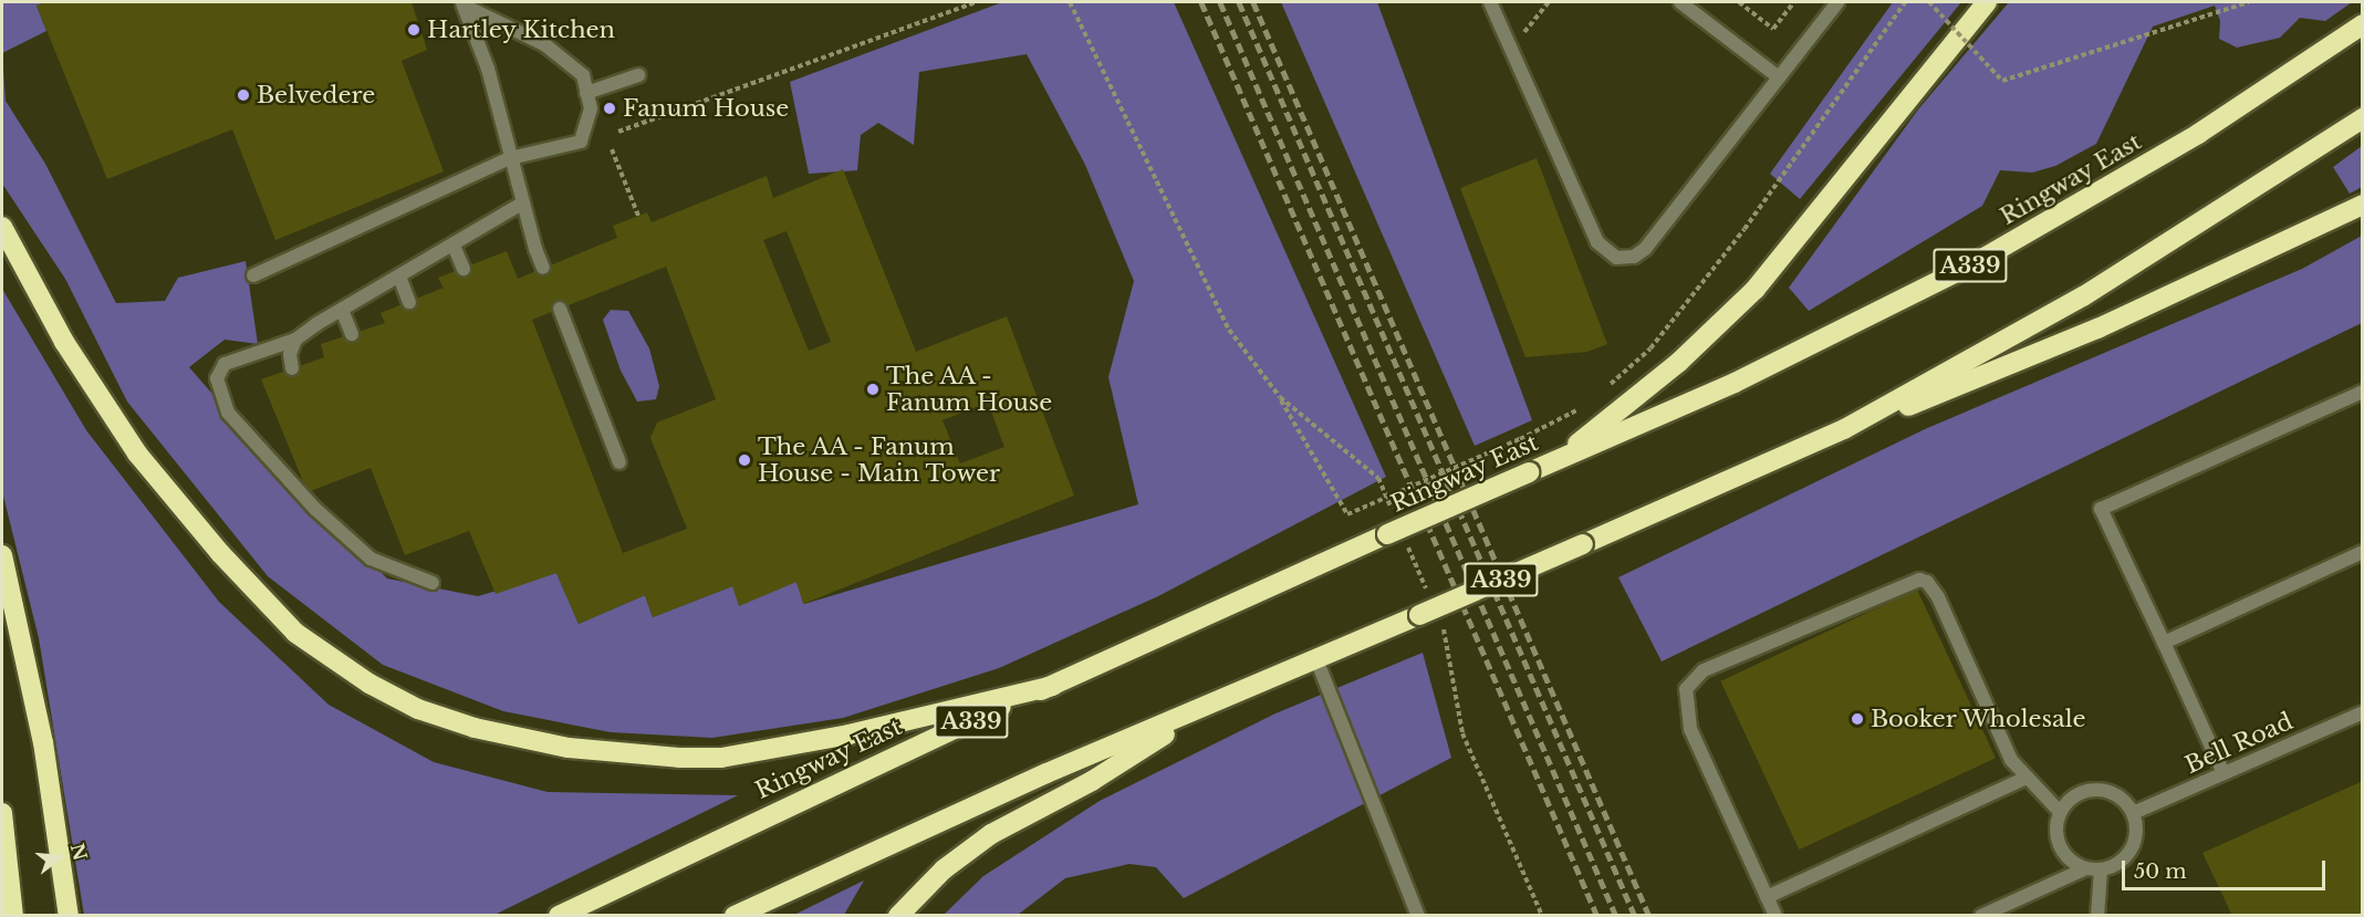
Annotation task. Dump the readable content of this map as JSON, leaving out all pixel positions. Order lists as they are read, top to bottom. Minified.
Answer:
{"streets":{"highway":["Ringway East","A339"],"street":["Bell Road"]},"places":["Hartley Kitchen","Belvedere","Fanum House","The AA - Fanum House","The AA - Fanum House - Main Tower","Booker Wholesale"],"scale_bar":"50 m","north":"right"}
